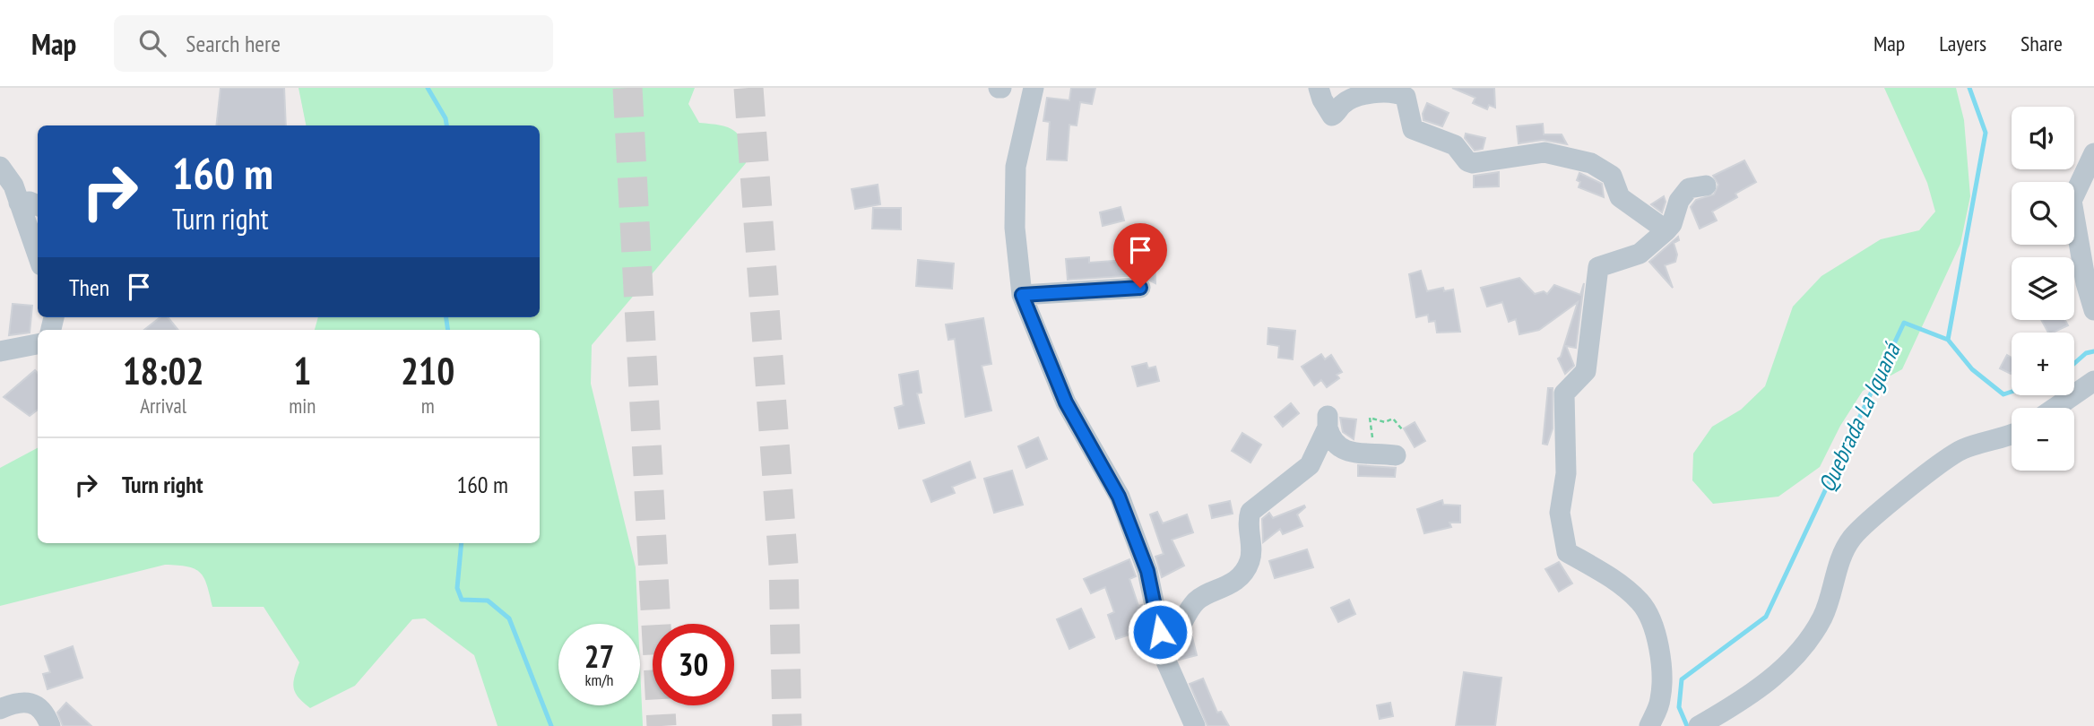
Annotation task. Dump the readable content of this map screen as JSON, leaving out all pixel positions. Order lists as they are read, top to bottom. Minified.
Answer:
{"water":["Quebrada La Iguaná"],"page":{"header":"Map","search":"Search here","nav":["Map","Layers","Share"],"map_buttons":["+","−"],"turn":["160 m","Turn right"],"then":"Then","eta":["18:02","Arrival","1","min","210","m"],"list":[{"name":"Turn right","value":"160 m"}],"speed":"27 km/h","limit":"30"}}
